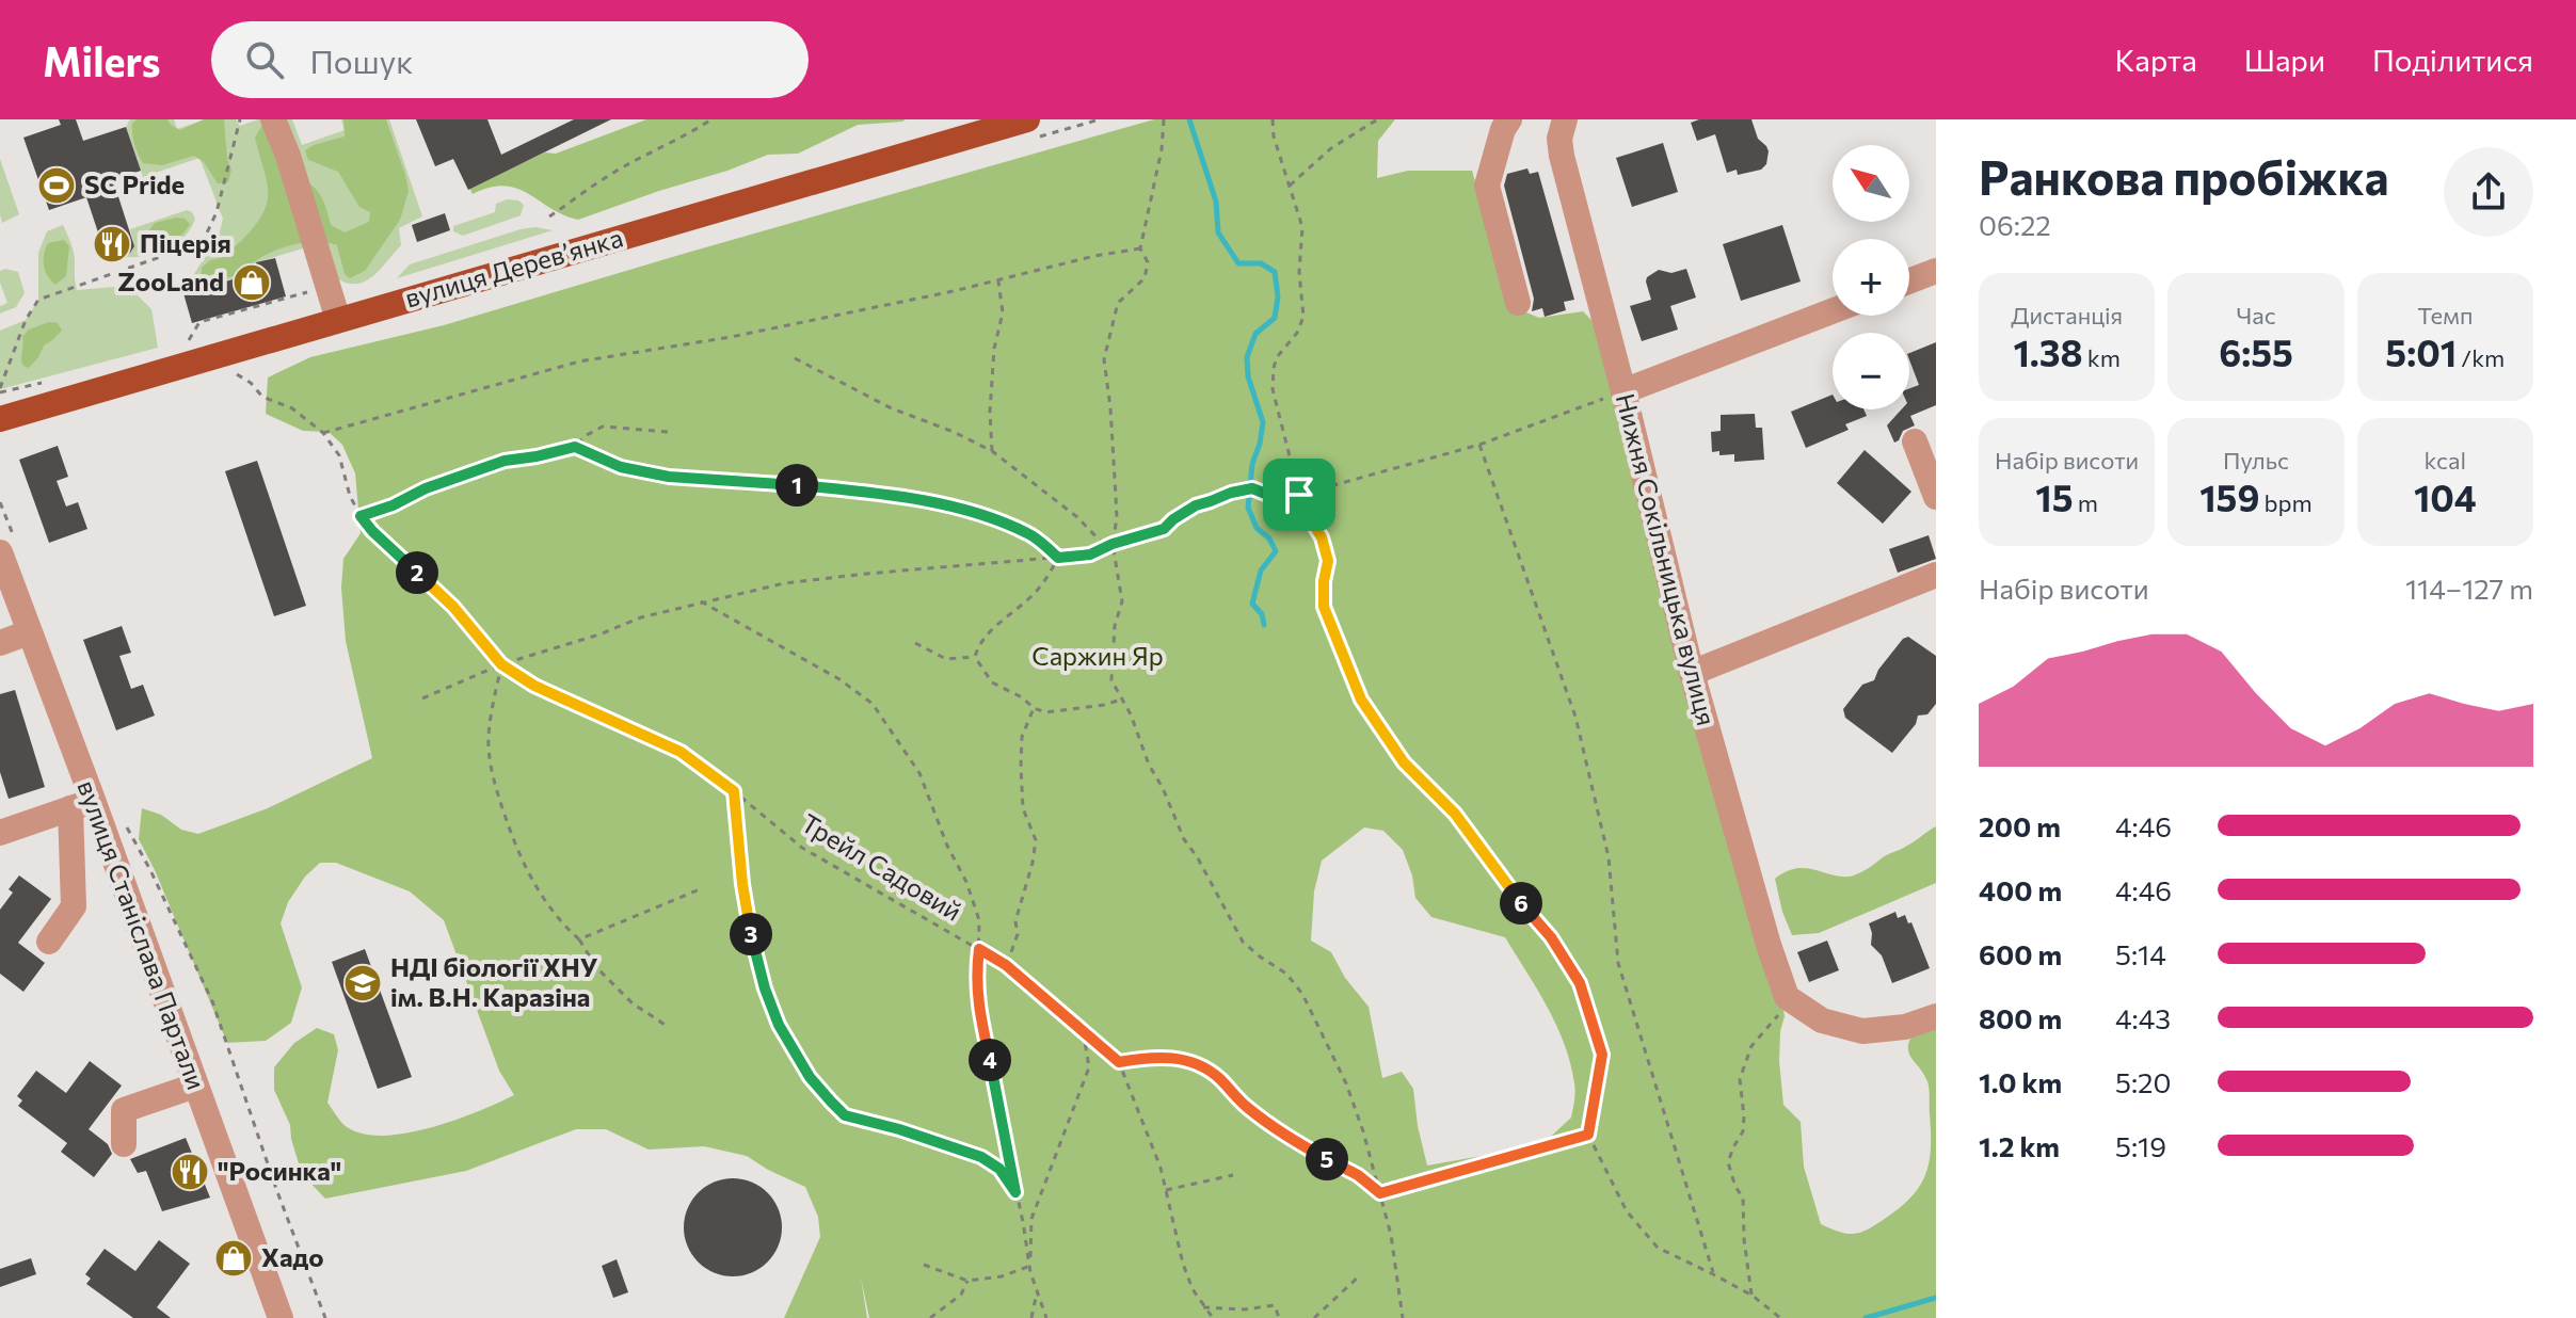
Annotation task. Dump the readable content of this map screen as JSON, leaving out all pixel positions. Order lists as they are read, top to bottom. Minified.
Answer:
{"streets":{"main road":["вулиця Дерев’янка"],"street":["Нижня Сокільницька вулиця","вулиця Станіслава Партали"],"path":["Трейл Садовий"]},"parks":["Саржин Яр"],"places":{"sports":["SC Pride"],"restaurant":["Піцерія","\"Росинка\""],"shop":["ZooLand","Хадо"],"school or university":["НДІ біології ХНУ ім. В.Н. Каразіна"]},"north":"top left","page":{"header":"Milers","search":"Пошук","nav":["Карта","Шари","Поділитися"],"heading":["Ранкова пробіжка","06:22"],"map_buttons":["+","−"],"stats":[["Дистанція","1.38 km"],["Час","6:55"],["Темп","5:01 /km"],["Набір висоти","15 m"],["Пульс","159 bpm"],["kcal","104"]],"pins":["1","2","6","3","4","5"],"chart":["Набір висоти","114–127 m"],"list":[{"name":"200 m","note":"4:46"},{"name":"400 m","note":"4:46"},{"name":"600 m","note":"5:14"},{"name":"800 m","note":"4:43"},{"name":"1.0 km","note":"5:20"},{"name":"1.2 km","note":"5:19"}]}}
